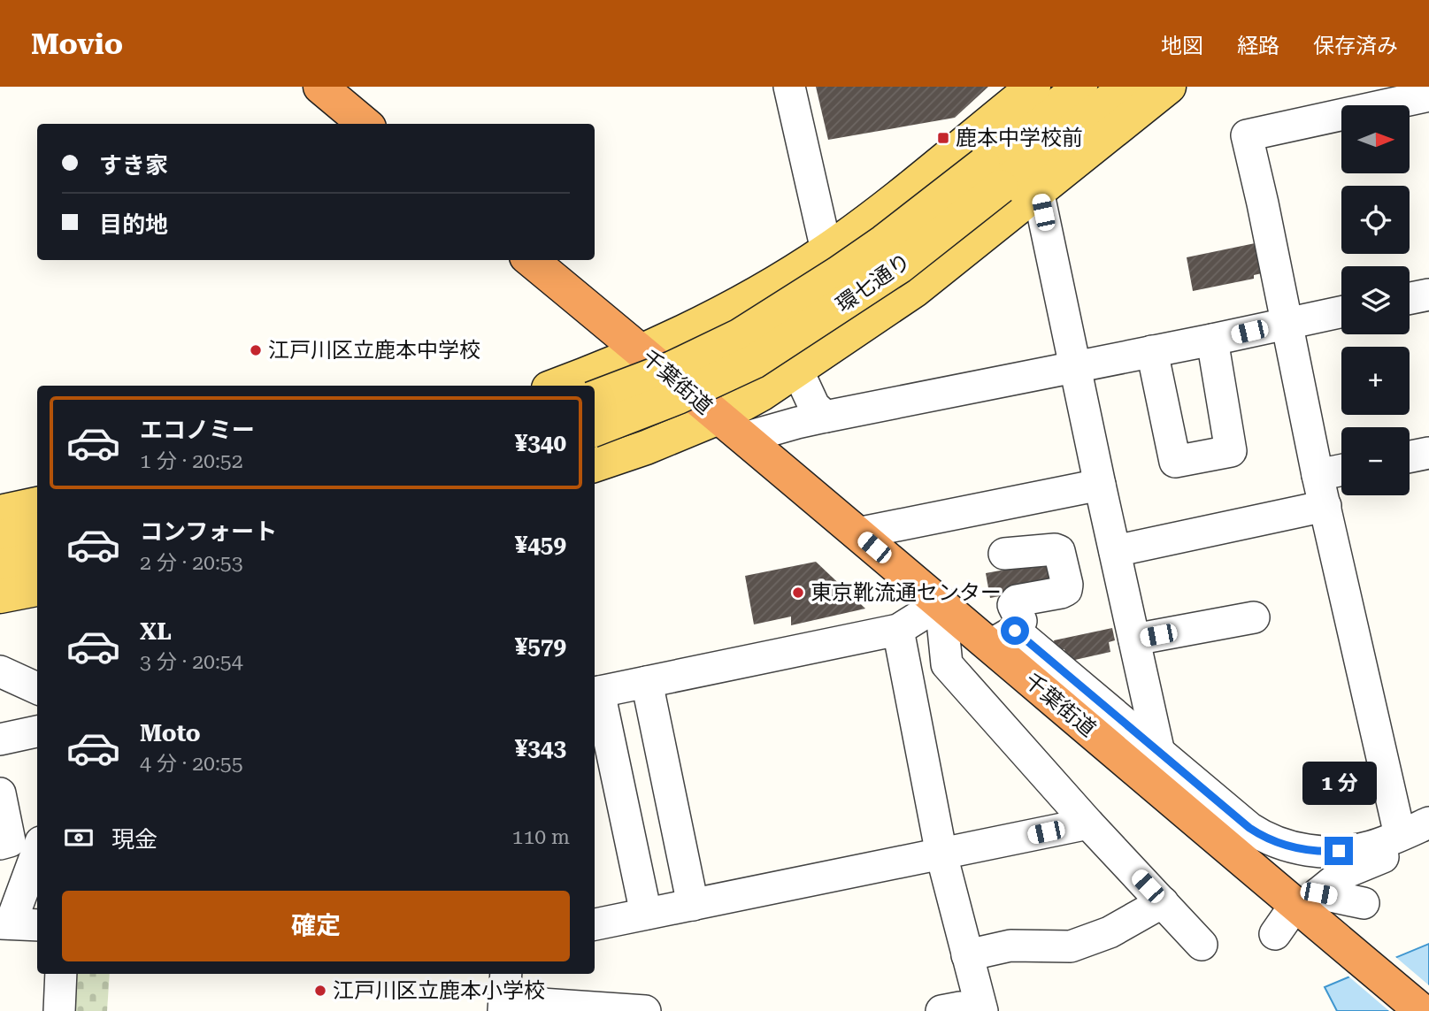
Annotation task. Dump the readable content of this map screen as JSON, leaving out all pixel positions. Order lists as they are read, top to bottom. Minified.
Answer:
{"streets":{"highway":["千葉街道"],"main road":["環七通り"]},"places":{"transit":["鹿本中学校前"],"other":["江戸川区立鹿本中学校","東京靴流通センター","江戸川区立鹿本小学校"]},"north":"right","page":{"header":"Movio","nav":["地図","経路","保存済み"],"map_buttons":["+","−"],"banner":["すき家","目的地"],"list":[{"name":"エコノミー","note":"1 分 · 20:52","value":"¥340"},{"name":"コンフォート","note":"2 分 · 20:53","value":"¥459"},{"name":"XL","note":"3 分 · 20:54","value":"¥579"},{"name":"Moto","note":"4 分 · 20:55","value":"¥343"}],"bubble":"1 分","pay":["現金","110 m"],"buttons":"確定"}}
